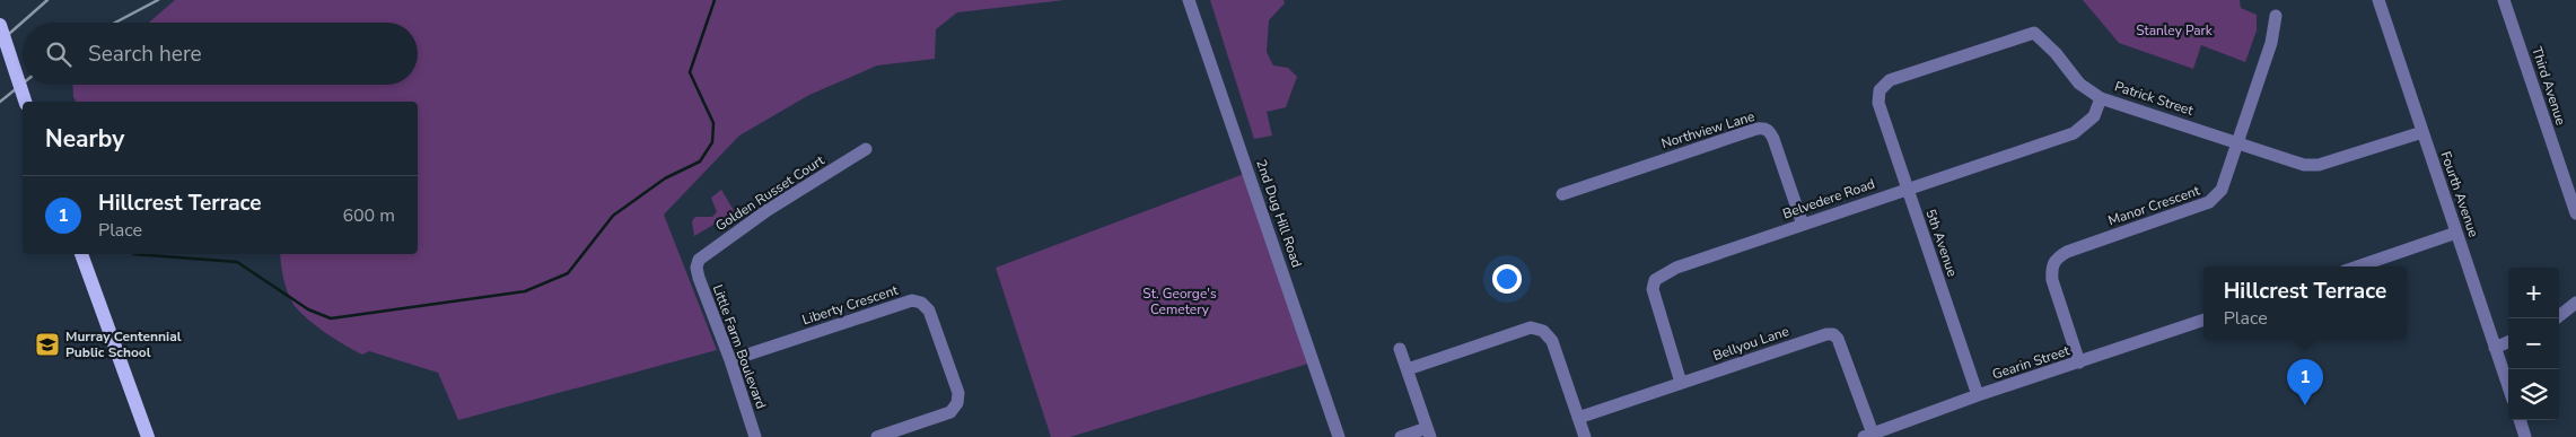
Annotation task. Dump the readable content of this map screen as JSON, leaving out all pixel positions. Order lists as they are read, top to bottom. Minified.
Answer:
{"streets":{"street":["Third Avenue","Patrick Street","Northview Lane","Golden Russet Court","Fourth Avenue","Belvedere Road","Manor Crescent","2nd Dug Hill Road","5th Avenue","Liberty Crescent","Bellyou Lane","Little Farm Boulevard","Gearin Street"]},"crossings":[["Patrick Street","Fourth Avenue"],["Patrick Street","Belvedere Road"],["Patrick Street","Manor Crescent"],["Patrick Street","5th Avenue"],["Northview Lane","Belvedere Road"],["Golden Russet Court","Little Farm Boulevard"],["Belvedere Road","5th Avenue"],["Belvedere Road","Bellyou Lane"],["Manor Crescent","Gearin Street"],["5th Avenue","Gearin Street"],["Liberty Crescent","Little Farm Boulevard"],["Bellyou Lane","Gearin Street"]],"parks":["Stanley Park","St. George's Cemetery"],"places":{"school or university":["Murray Centennial Public School"]},"page":{"search":"Search here","heading":"Nearby","list":[{"mark":"1","name":"Hillcrest Terrace","note":"Place","value":"600 m"}],"popup":["Hillcrest Terrace","Place"],"map_buttons":["+","−"],"pins":"1"}}
